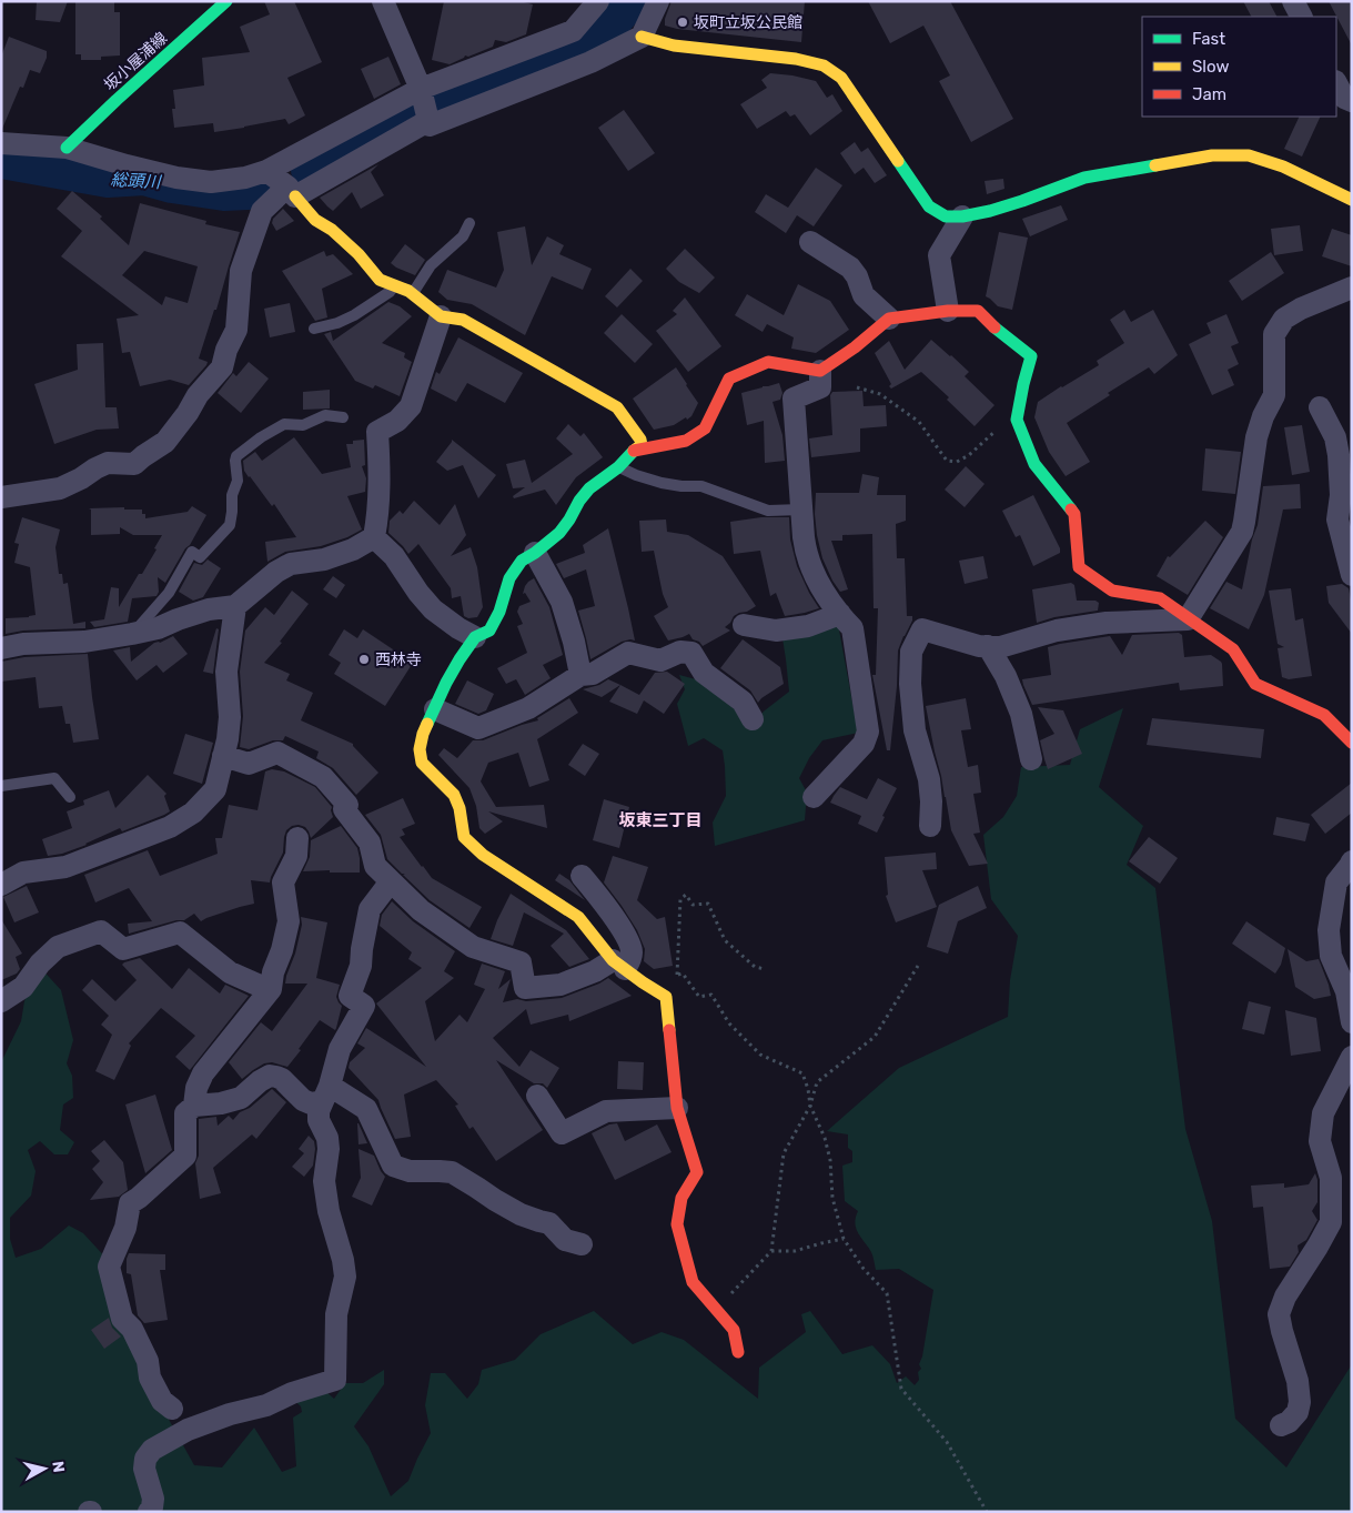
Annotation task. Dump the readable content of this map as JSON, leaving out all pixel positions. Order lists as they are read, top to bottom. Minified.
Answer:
{"streets":{"street":["坂小屋浦線"]},"districts":["坂東三丁目"],"water":["総頭川"],"places":["坂町立坂公民館","西林寺"],"legend":["Fast","Slow","Jam"],"north":"right"}
